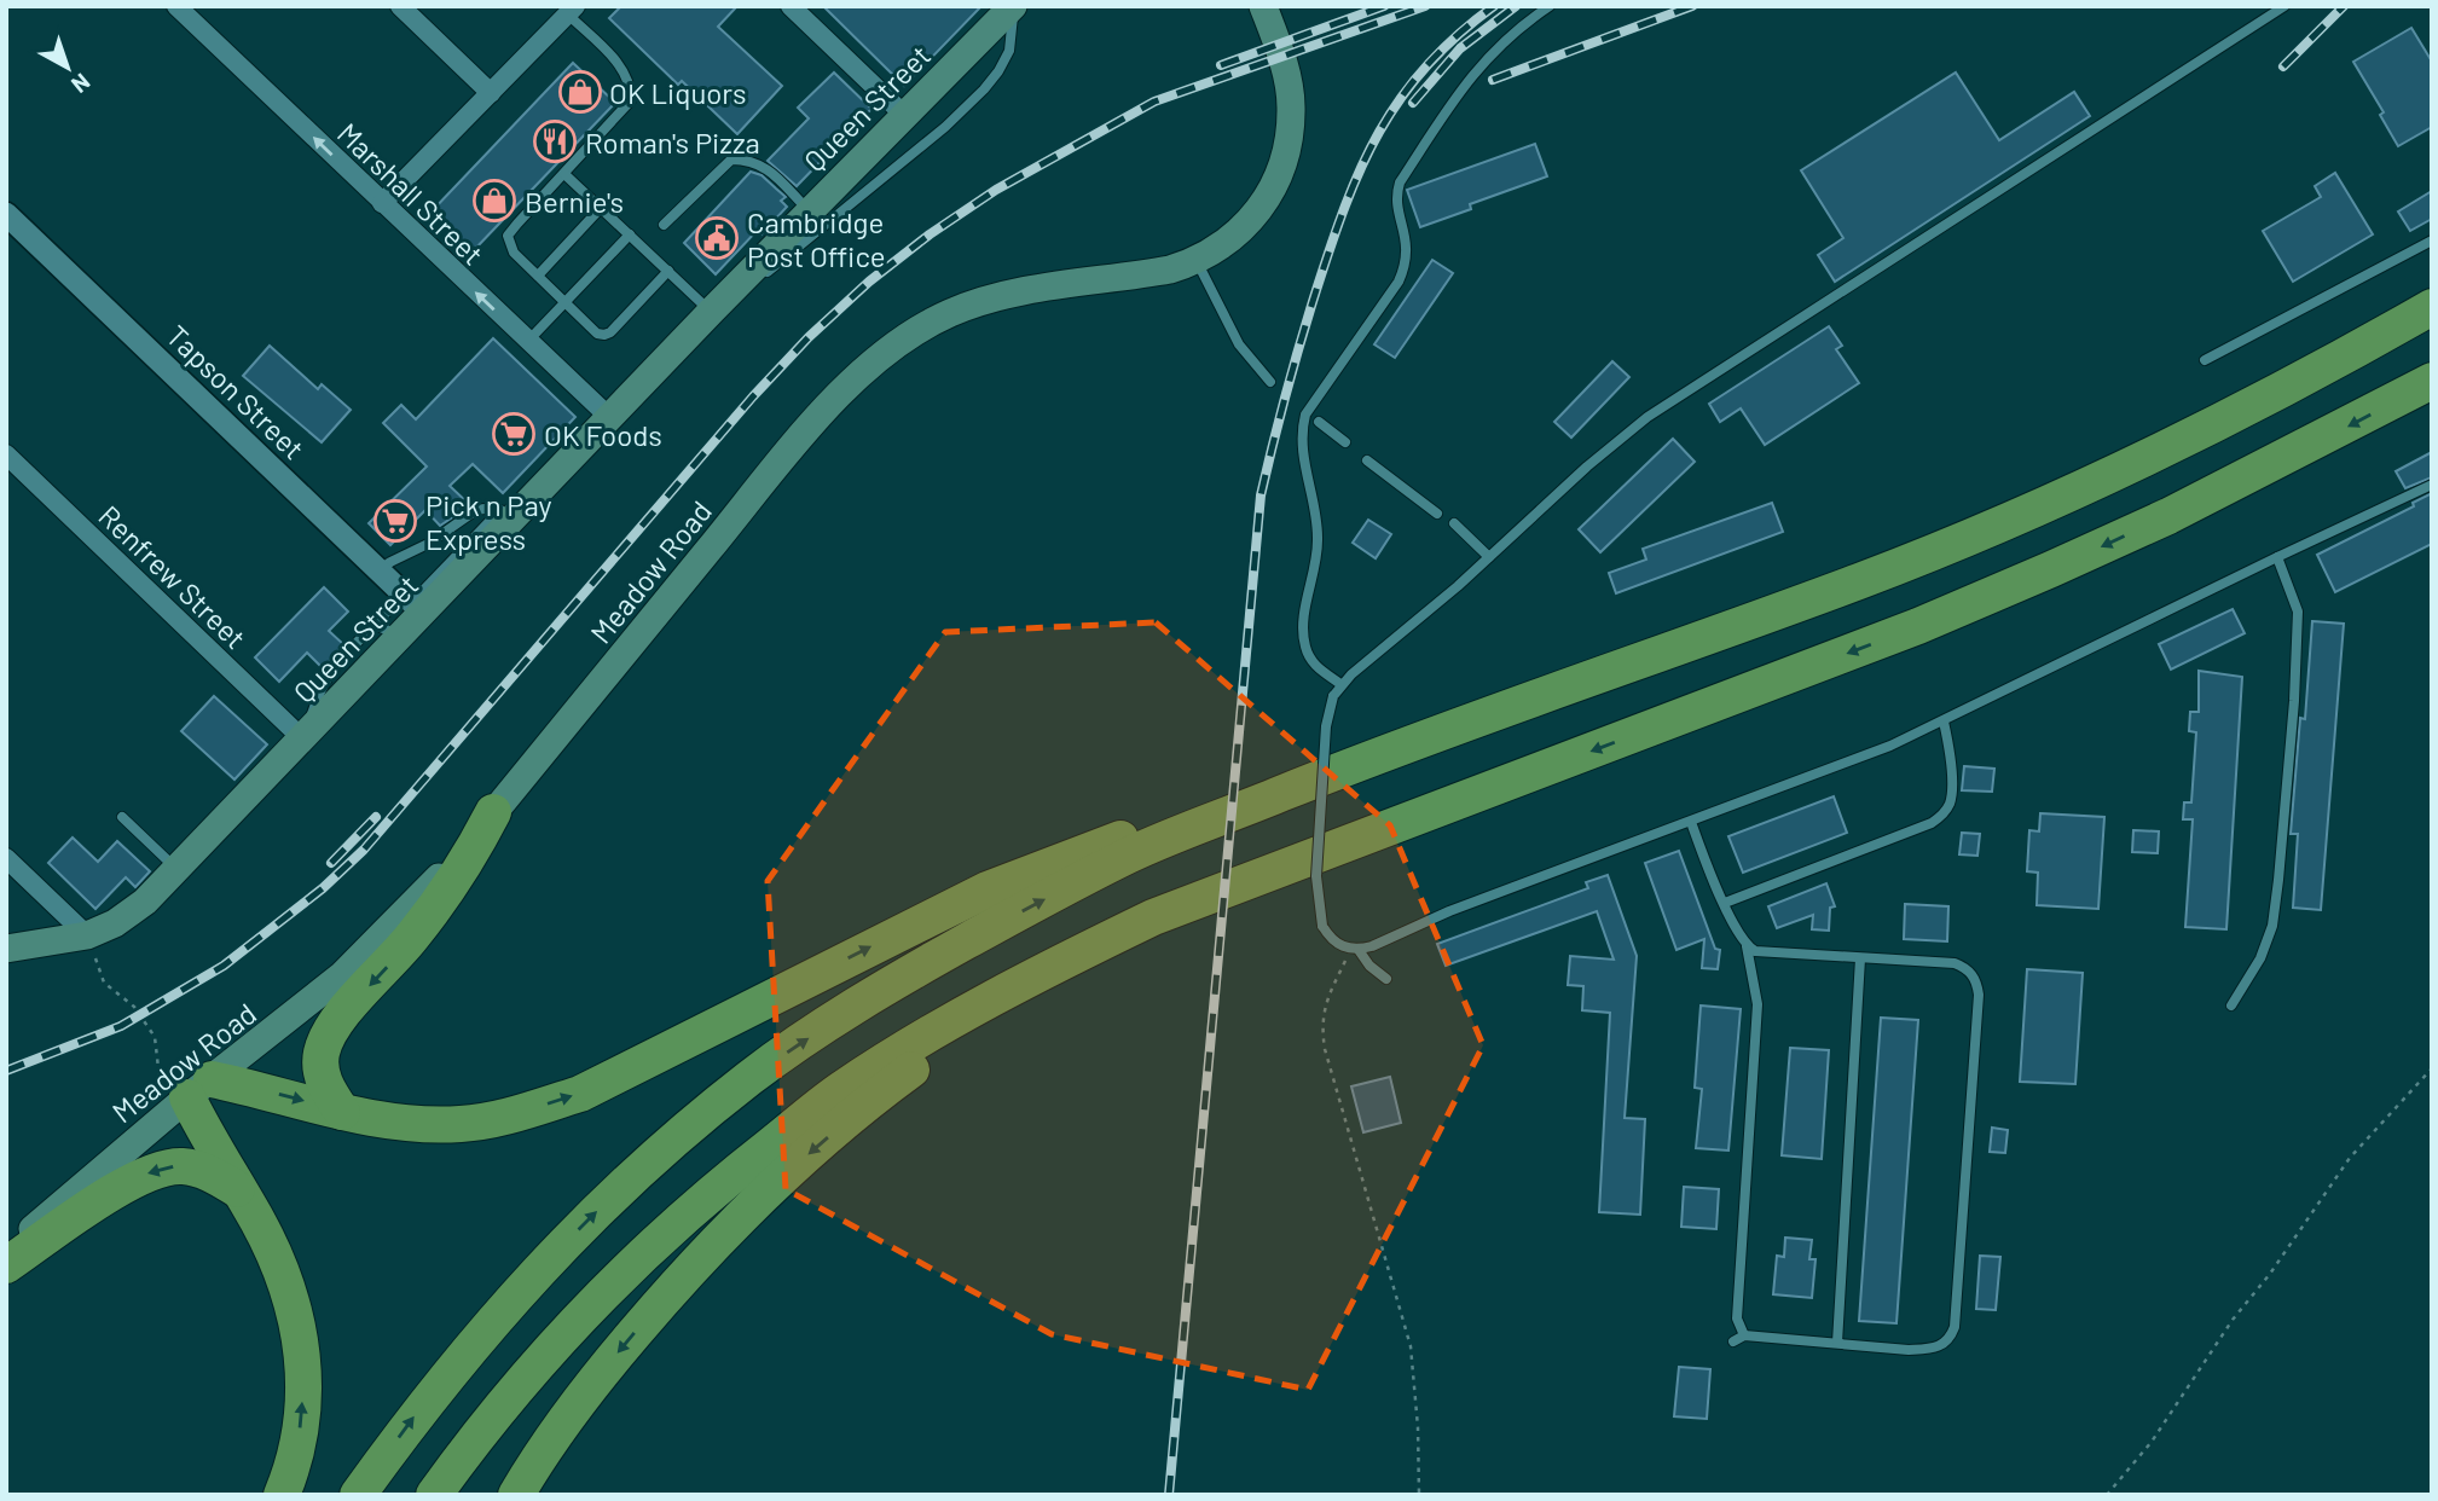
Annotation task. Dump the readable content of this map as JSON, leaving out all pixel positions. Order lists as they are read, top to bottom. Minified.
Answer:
{"streets":{"main road":["Queen Street","Meadow Road"],"street":["Marshall Street","Tapson Street","Renfrew Street"]},"crossings":[["Queen Street","Marshall Street"],["Queen Street","Tapson Street"],["Queen Street","Renfrew Street"]],"one_way":["Marshall Street"],"places":{"shop":["OK Liquors","Bernie's"],"restaurant":["Roman's Pizza"],"public building":["Cambridge Post Office"],"supermarket":["OK Foods","Pick n Pay Express"]},"north":"bottom right"}
